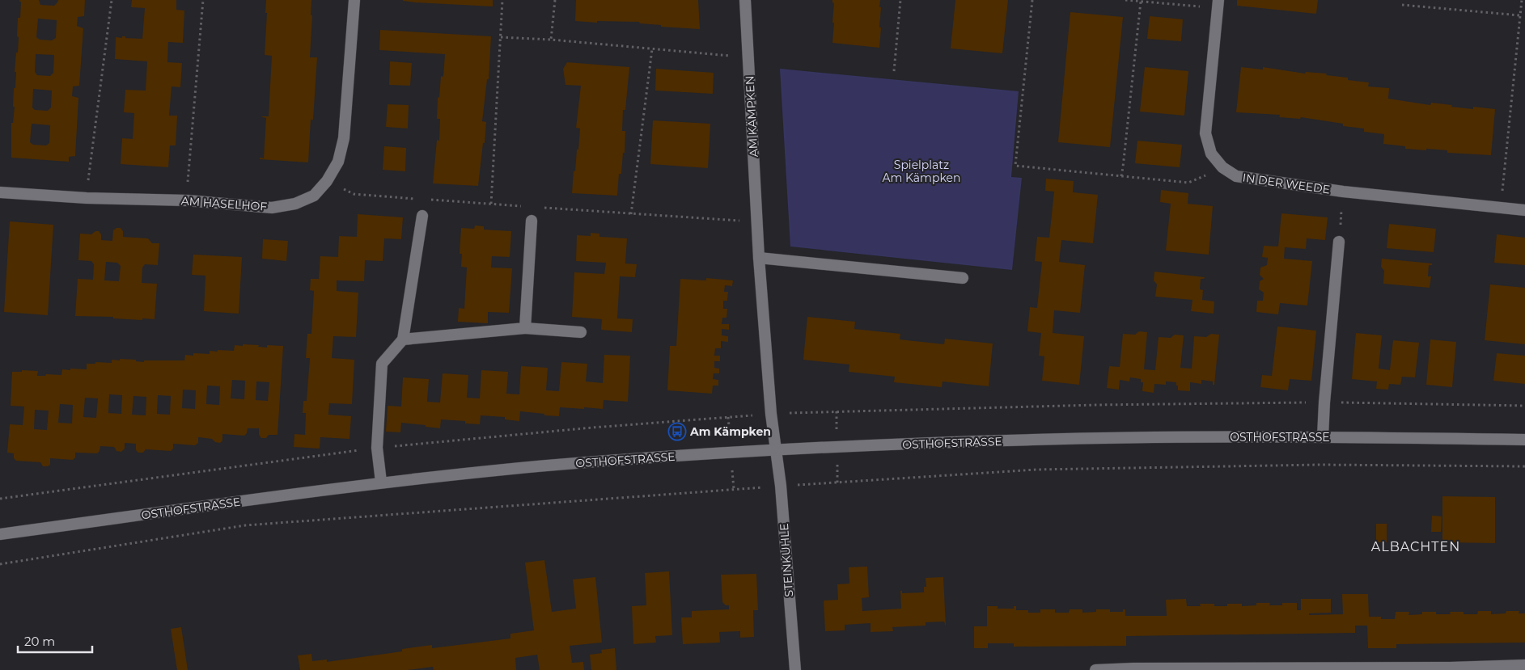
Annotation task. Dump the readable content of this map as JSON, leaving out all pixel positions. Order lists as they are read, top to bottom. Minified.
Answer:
{"streets":{"street":["AM KÄMPKEN","IN DER WEEDE","AM HASELHOF","OSTHOFSTRASSE","STEINKUHLE"]},"crossings":[["AM KÄMPKEN","OSTHOFSTRASSE"],["AM KÄMPKEN","STEINKUHLE"],["OSTHOFSTRASSE","STEINKUHLE"]],"districts":["ALBACHTEN"],"parks":["Spielplatz Am Kämpken"],"places":{"bus stop":["Am Kämpken"]},"scale_bar":"20 m"}
